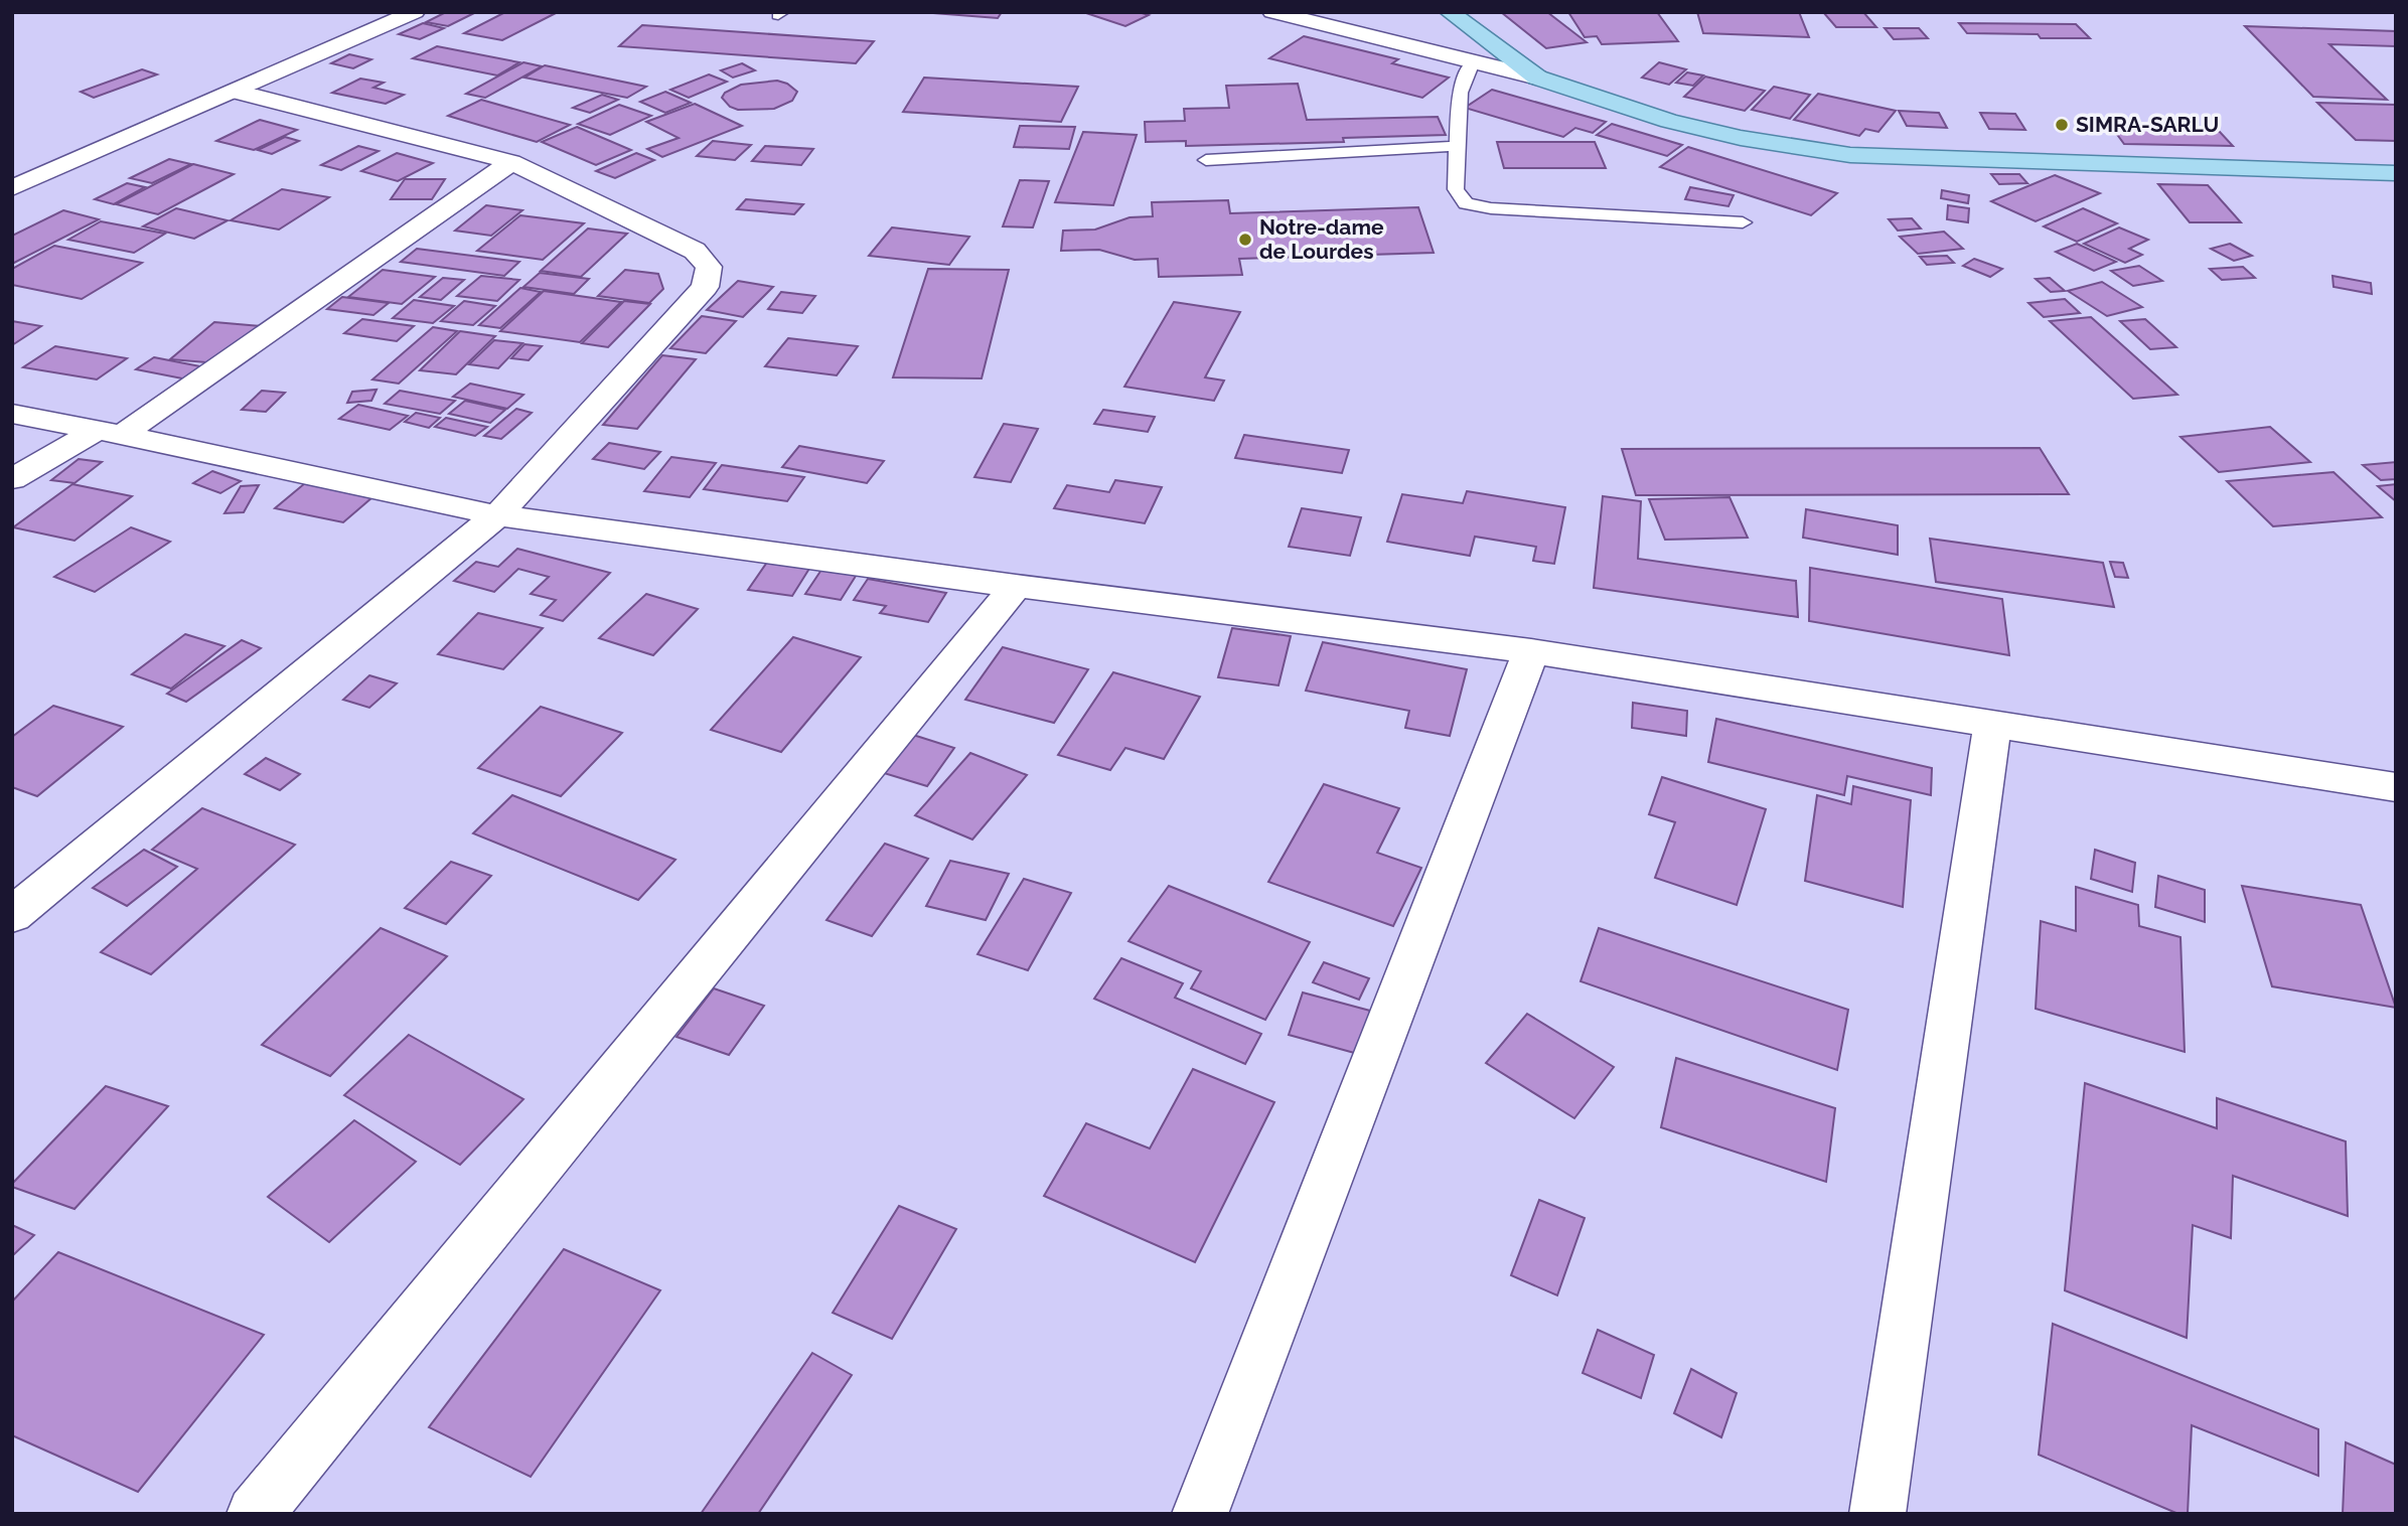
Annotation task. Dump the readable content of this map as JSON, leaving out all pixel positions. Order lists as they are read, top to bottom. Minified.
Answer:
{"places":["SIMRA-SARLU","Notre-dame de Lourdes"]}
